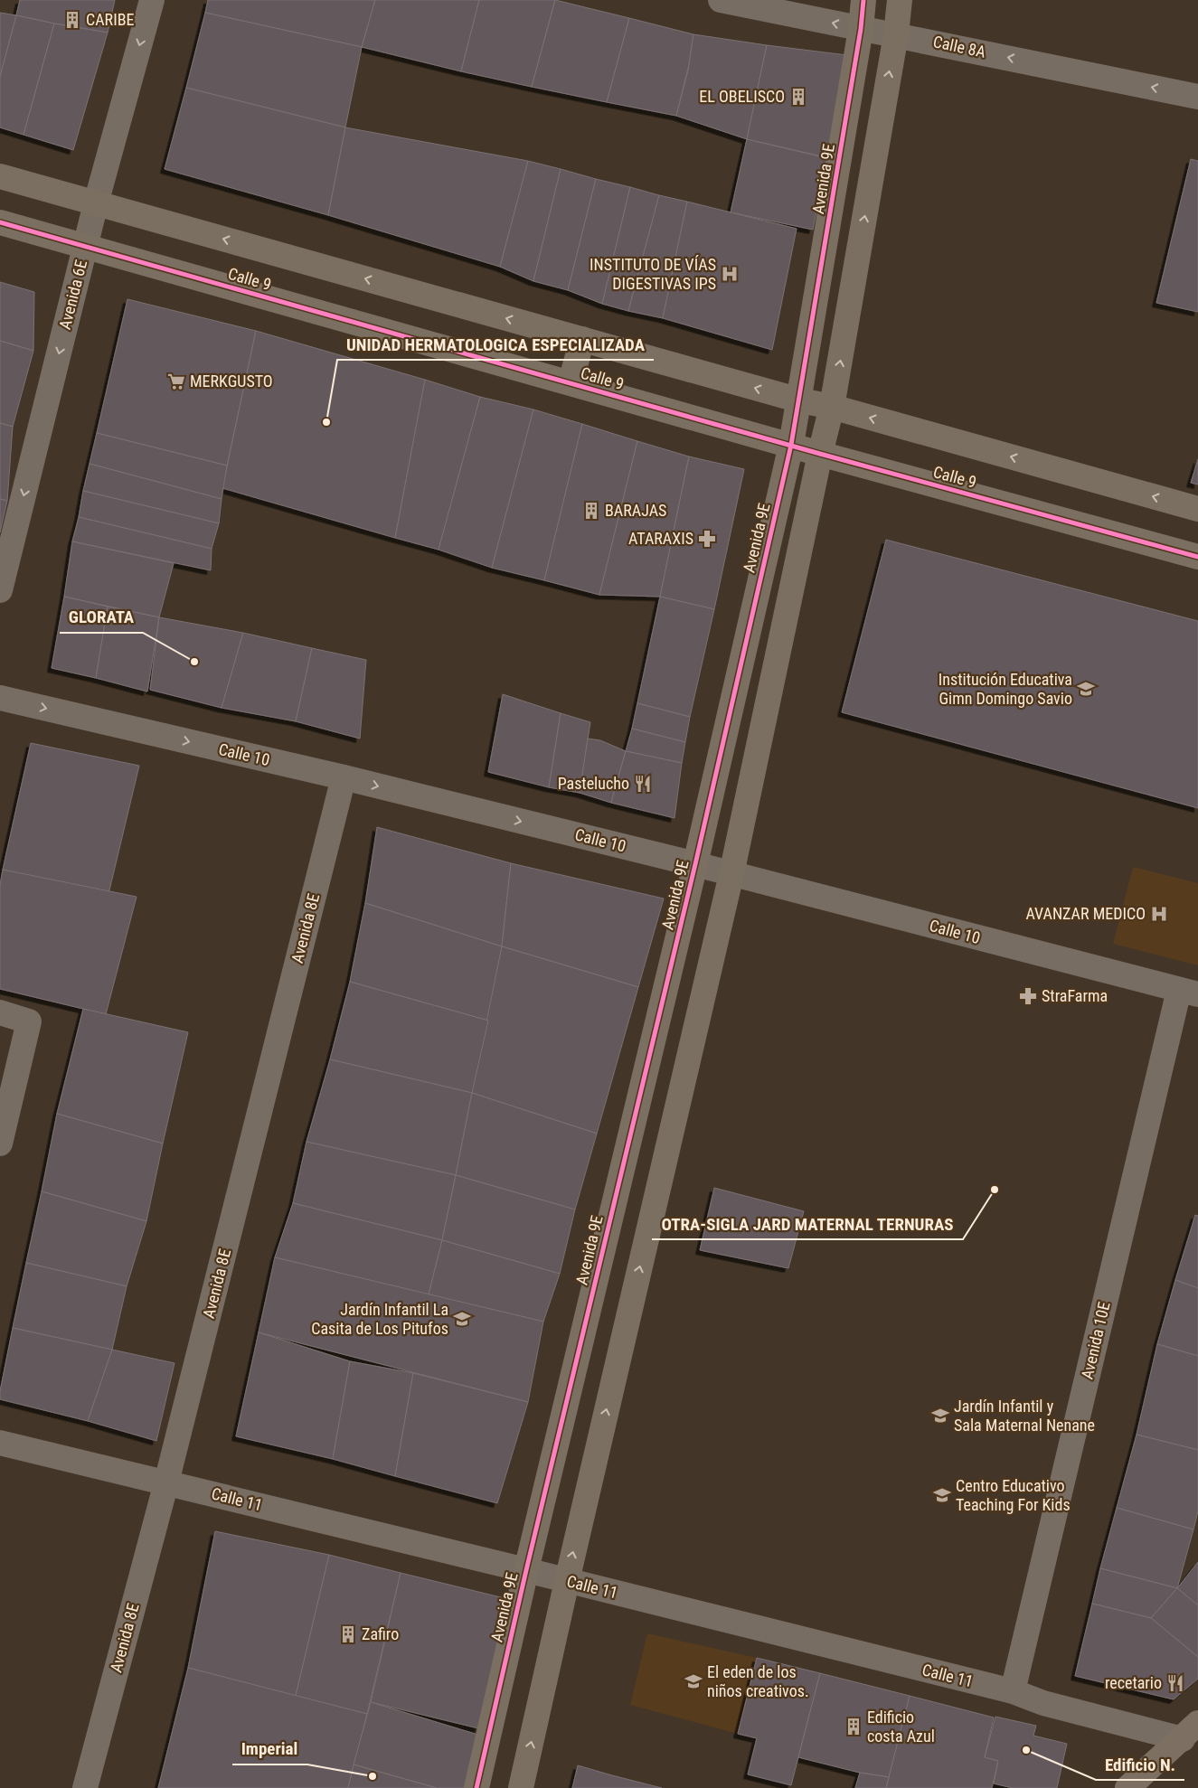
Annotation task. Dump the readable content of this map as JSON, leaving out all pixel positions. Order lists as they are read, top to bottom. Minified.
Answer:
{"streets":{"street":["Calle 8A","Avenida 9E","Calle 9","Avenida 6E","Calle 10","Avenida 8E","Avenida 10E","Calle 11"]},"crossings":[["Calle 8A","Avenida 9E"],["Avenida 9E","Calle 9"],["Avenida 9E","Calle 10"],["Avenida 9E","Calle 11"],["Calle 9","Avenida 6E"],["Calle 10","Avenida 8E"],["Calle 10","Avenida 10E"],["Avenida 8E","Calle 11"],["Avenida 10E","Calle 11"]],"one_way":["Calle 8A","Avenida 6E","Calle 10"],"places":{"building":["CARIBE","EL OBELISCO","BARAJAS","Zafiro","Edificio costa Azul"],"hospital":["INSTITUTO DE VÍAS DIGESTIVAS IPS","AVANZAR MEDICO"],"supermarket":["MERKGUSTO"],"other":["UNIDAD HERMATOLOGICA ESPECIALIZADA","GLORATA","OTRA-SIGLA JARD MATERNAL TERNURAS","Edificio N.","Imperial"],"pharmacy":["ATARAXIS","StraFarma"],"school or university":["Institución Educativa Gimn Domingo Savio","Jardín Infantil La Casita de Los Pitufos","Jardín Infantil y Sala Maternal Nenane","Centro Educativo Teaching For Kids","El eden de los niños creativos."],"restaurant":["Pastelucho","recetario"]}}
